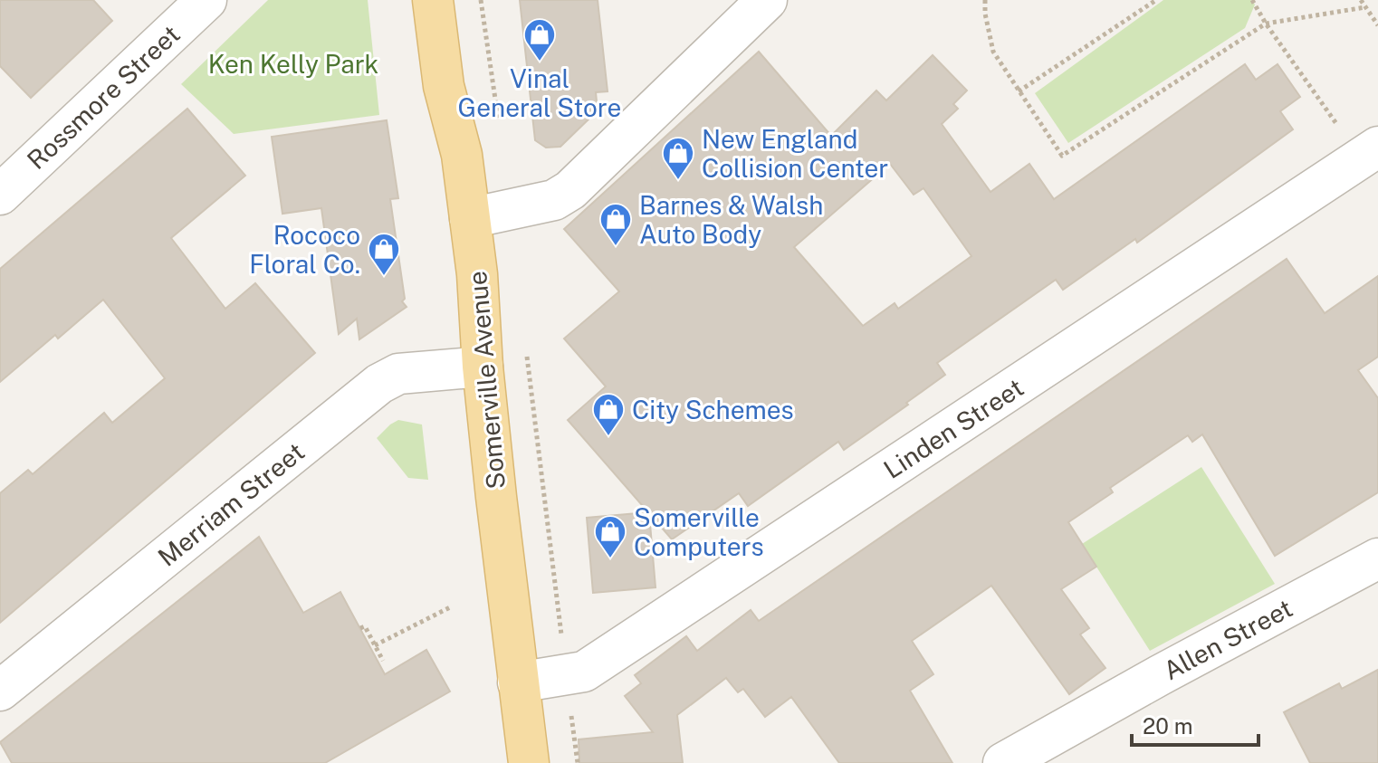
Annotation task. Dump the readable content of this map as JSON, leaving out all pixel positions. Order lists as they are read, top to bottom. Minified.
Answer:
{"streets":{"main road":["Somerville Avenue"],"street":["Rossmore Street","Linden Street","Merriam Street","Allen Street"]},"crossings":[["Somerville Avenue","Linden Street"],["Somerville Avenue","Merriam Street"]],"parks":["Ken Kelly Park"],"places":{"shop":["Vinal General Store","New England Collision Center","Barnes & Walsh Auto Body","Rococo Floral Co.","City Schemes","Somerville Computers"]},"scale_bar":"20 m"}
